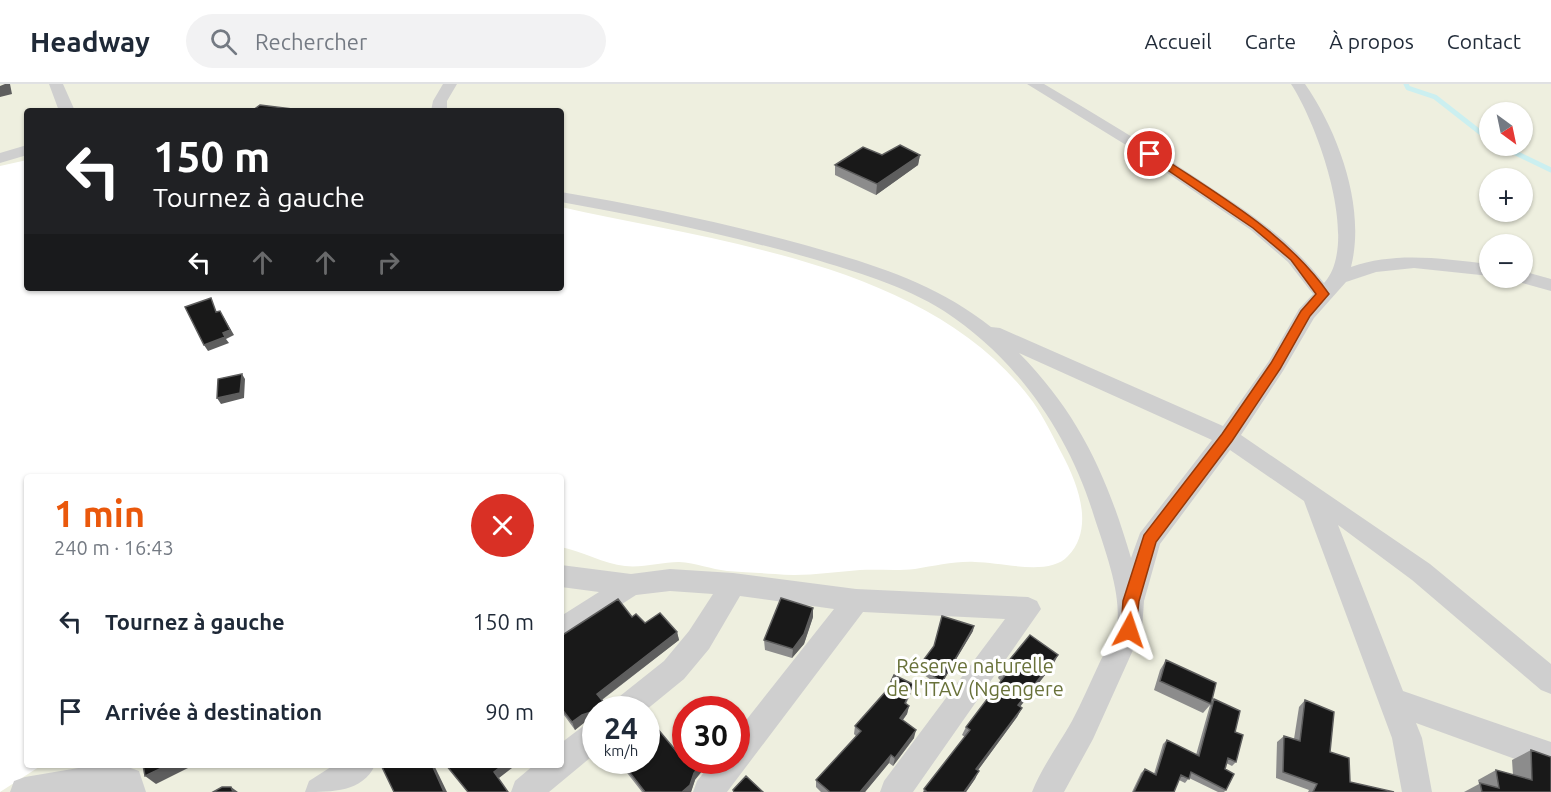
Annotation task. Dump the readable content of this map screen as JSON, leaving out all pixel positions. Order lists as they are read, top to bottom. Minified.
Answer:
{"parks":["Réserve naturelle de l'ITAV (Ngengere"],"north":"bottom right","page":{"header":"Headway","search":"Rechercher","nav":["Accueil","Carte","À propos","Contact"],"map_buttons":["+","−"],"turn":["150 m","Tournez à gauche"],"heading":["1 min","240 m · 16:43"],"list":[{"name":"Tournez à gauche","value":"150 m"},{"name":"Arrivée à destination","value":"90 m"}],"speed":"24 km/h","limit":"30"}}
